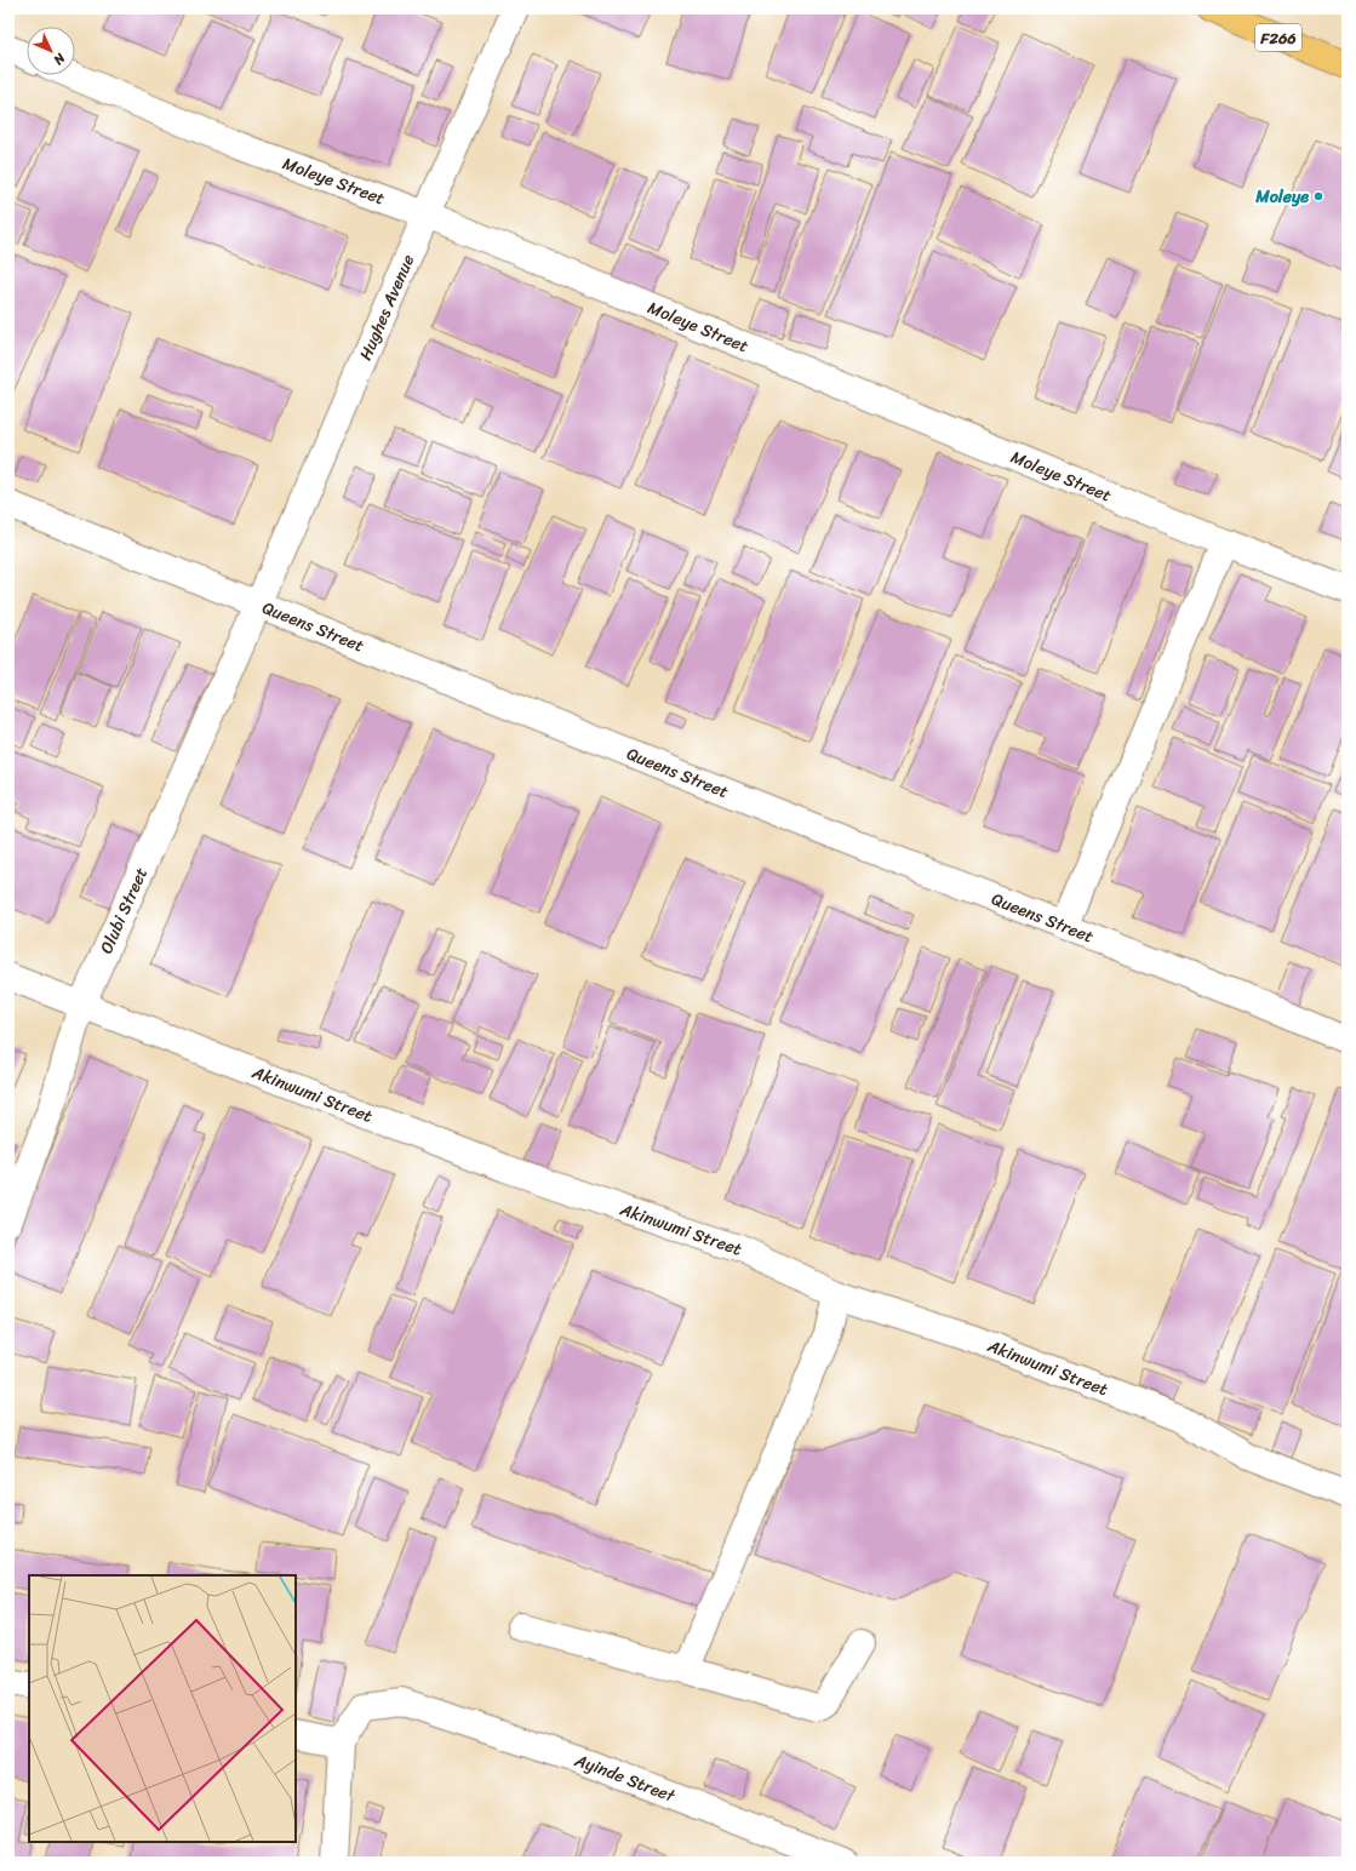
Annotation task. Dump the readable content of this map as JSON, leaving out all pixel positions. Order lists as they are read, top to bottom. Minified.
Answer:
{"streets":{"highway":["F266"],"street":["Moleye Street","Hughes Avenue","Queens Street","Olubi Street","Akinwumi Street","Ayinde Street"]},"crossings":[["Moleye Street","Hughes Avenue"],["Hughes Avenue","Queens Street"],["Hughes Avenue","Olubi Street"],["Queens Street","Olubi Street"],["Olubi Street","Akinwumi Street"]],"places":["Moleye"],"north":"bottom right"}
